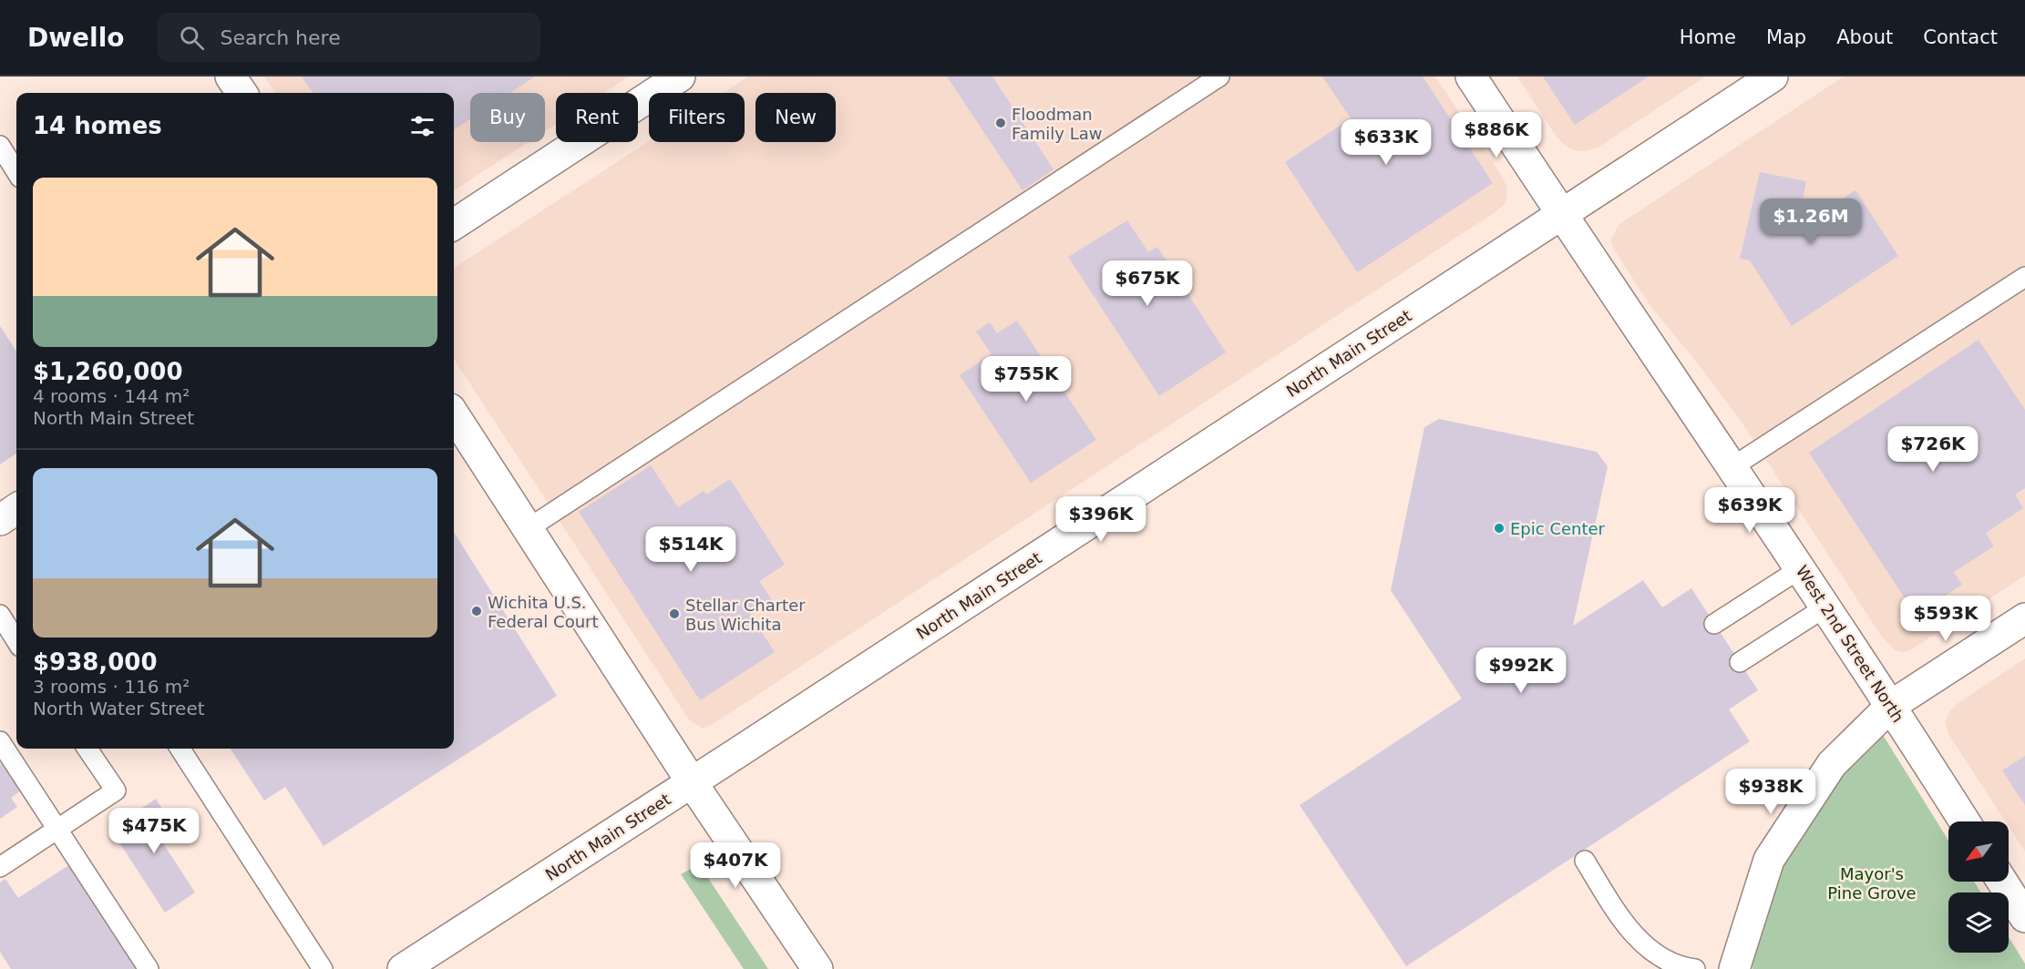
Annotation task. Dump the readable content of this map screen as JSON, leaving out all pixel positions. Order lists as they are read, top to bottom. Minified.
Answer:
{"streets":{"street":["North Main Street","West 2nd Street North"]},"crossings":[["North Main Street","West 2nd Street North"]],"parks":["Mayor's Pine Grove"],"places":["Floodman Family Law","Epic Center","Wichita U.S. Federal Court","Stellar Charter Bus Wichita"],"north":"bottom left","page":{"header":"Dwello","search":"Search here","nav":["Home","Map","About","Contact"],"chip":["Buy","Rent","Filters","New"],"heading":"14 homes","price":["$886K","$633K","$1.26M","$675K","$755K","$726K","$639K","$396K","$514K","$593K","$992K","$938K","$475K","$407K"],"list":[{"name":"$1,260,000","note":"4 rooms · 144 m² · North Main Street"},{"name":"$938,000","note":"3 rooms · 116 m² · North Water Street"}]}}
